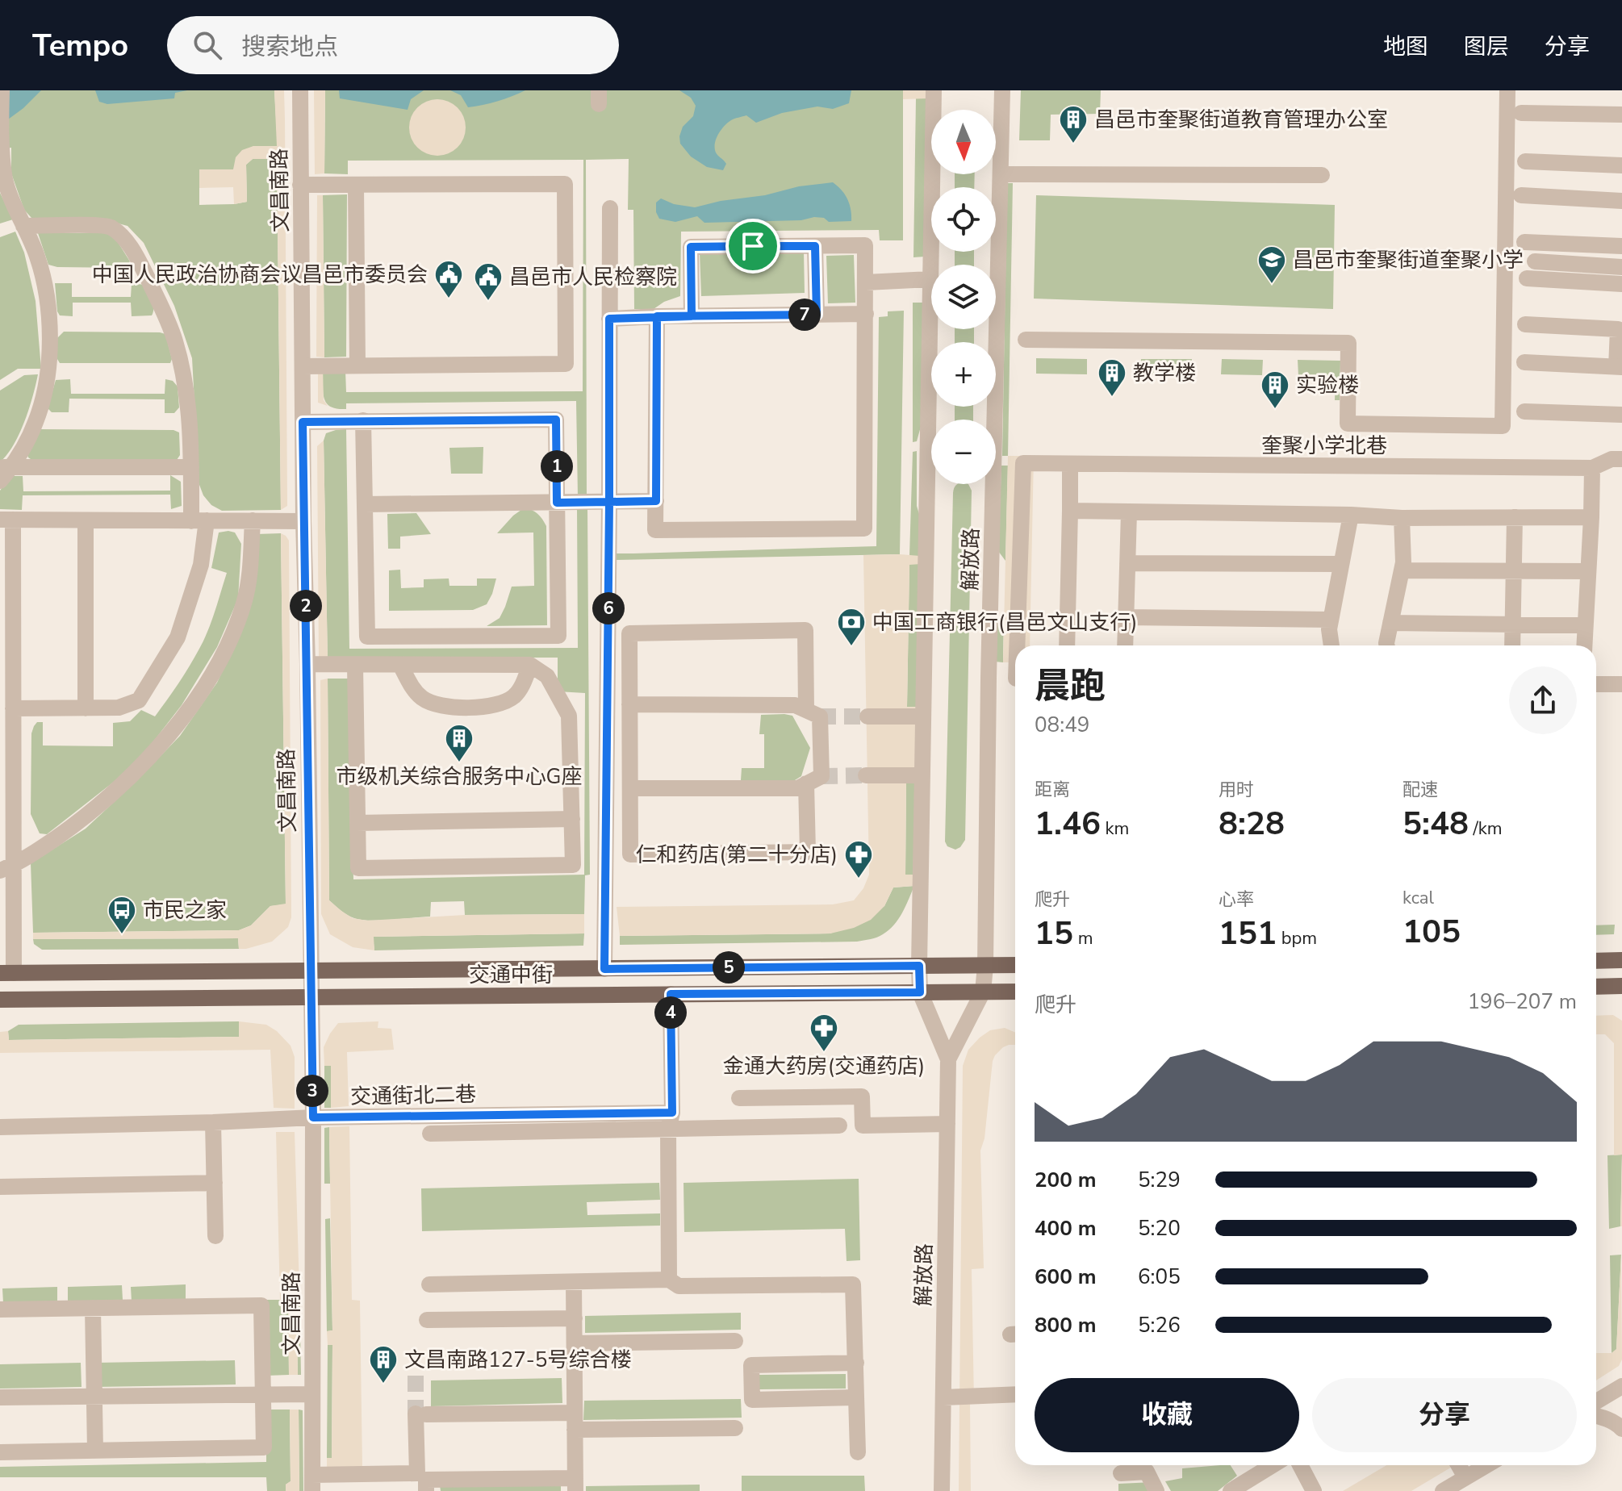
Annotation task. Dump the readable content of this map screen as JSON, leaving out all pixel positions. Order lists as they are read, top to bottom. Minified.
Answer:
{"streets":{"main road":["交通中街"],"street":["文昌南路","奎聚小学北巷","解放路","交通街北二巷"]},"crossings":[["文昌南路","交通中街"],["文昌南路","交通街北二巷"],["解放路","交通中街"]],"places":{"building":["昌邑市奎聚街道教育管理办公室","教学楼","实验楼","市级机关综合服务中心G座","文昌南路127-5号综合楼"],"school or university":["昌邑市奎聚街道奎聚小学"],"public building":["中国人民政治协商会议昌邑市委员会","昌邑市人民检察院"],"bank":["中国工商银行(昌邑文山支行)"],"pharmacy":["仁和药店(第二十分店)","金通大药房(交通药店)"],"bus stop":["市民之家"]},"north":"bottom","page":{"header":"Tempo","search":"搜索地点","nav":["地图","图层","分享"],"map_buttons":["+","−"],"pins":["7","1","2","6","5","4","3"],"heading":["晨跑","08:49"],"stats":[["距离","1.46 km"],["用时","8:28"],["配速","5:48 /km"],["爬升","15 m"],["心率","151 bpm"],["kcal","105"]],"chart":["爬升","196–207 m"],"list":[{"name":"200 m","note":"5:29"},{"name":"400 m","note":"5:20"},{"name":"600 m","note":"6:05"},{"name":"800 m","note":"5:26"}],"buttons":["收藏","分享"]}}
